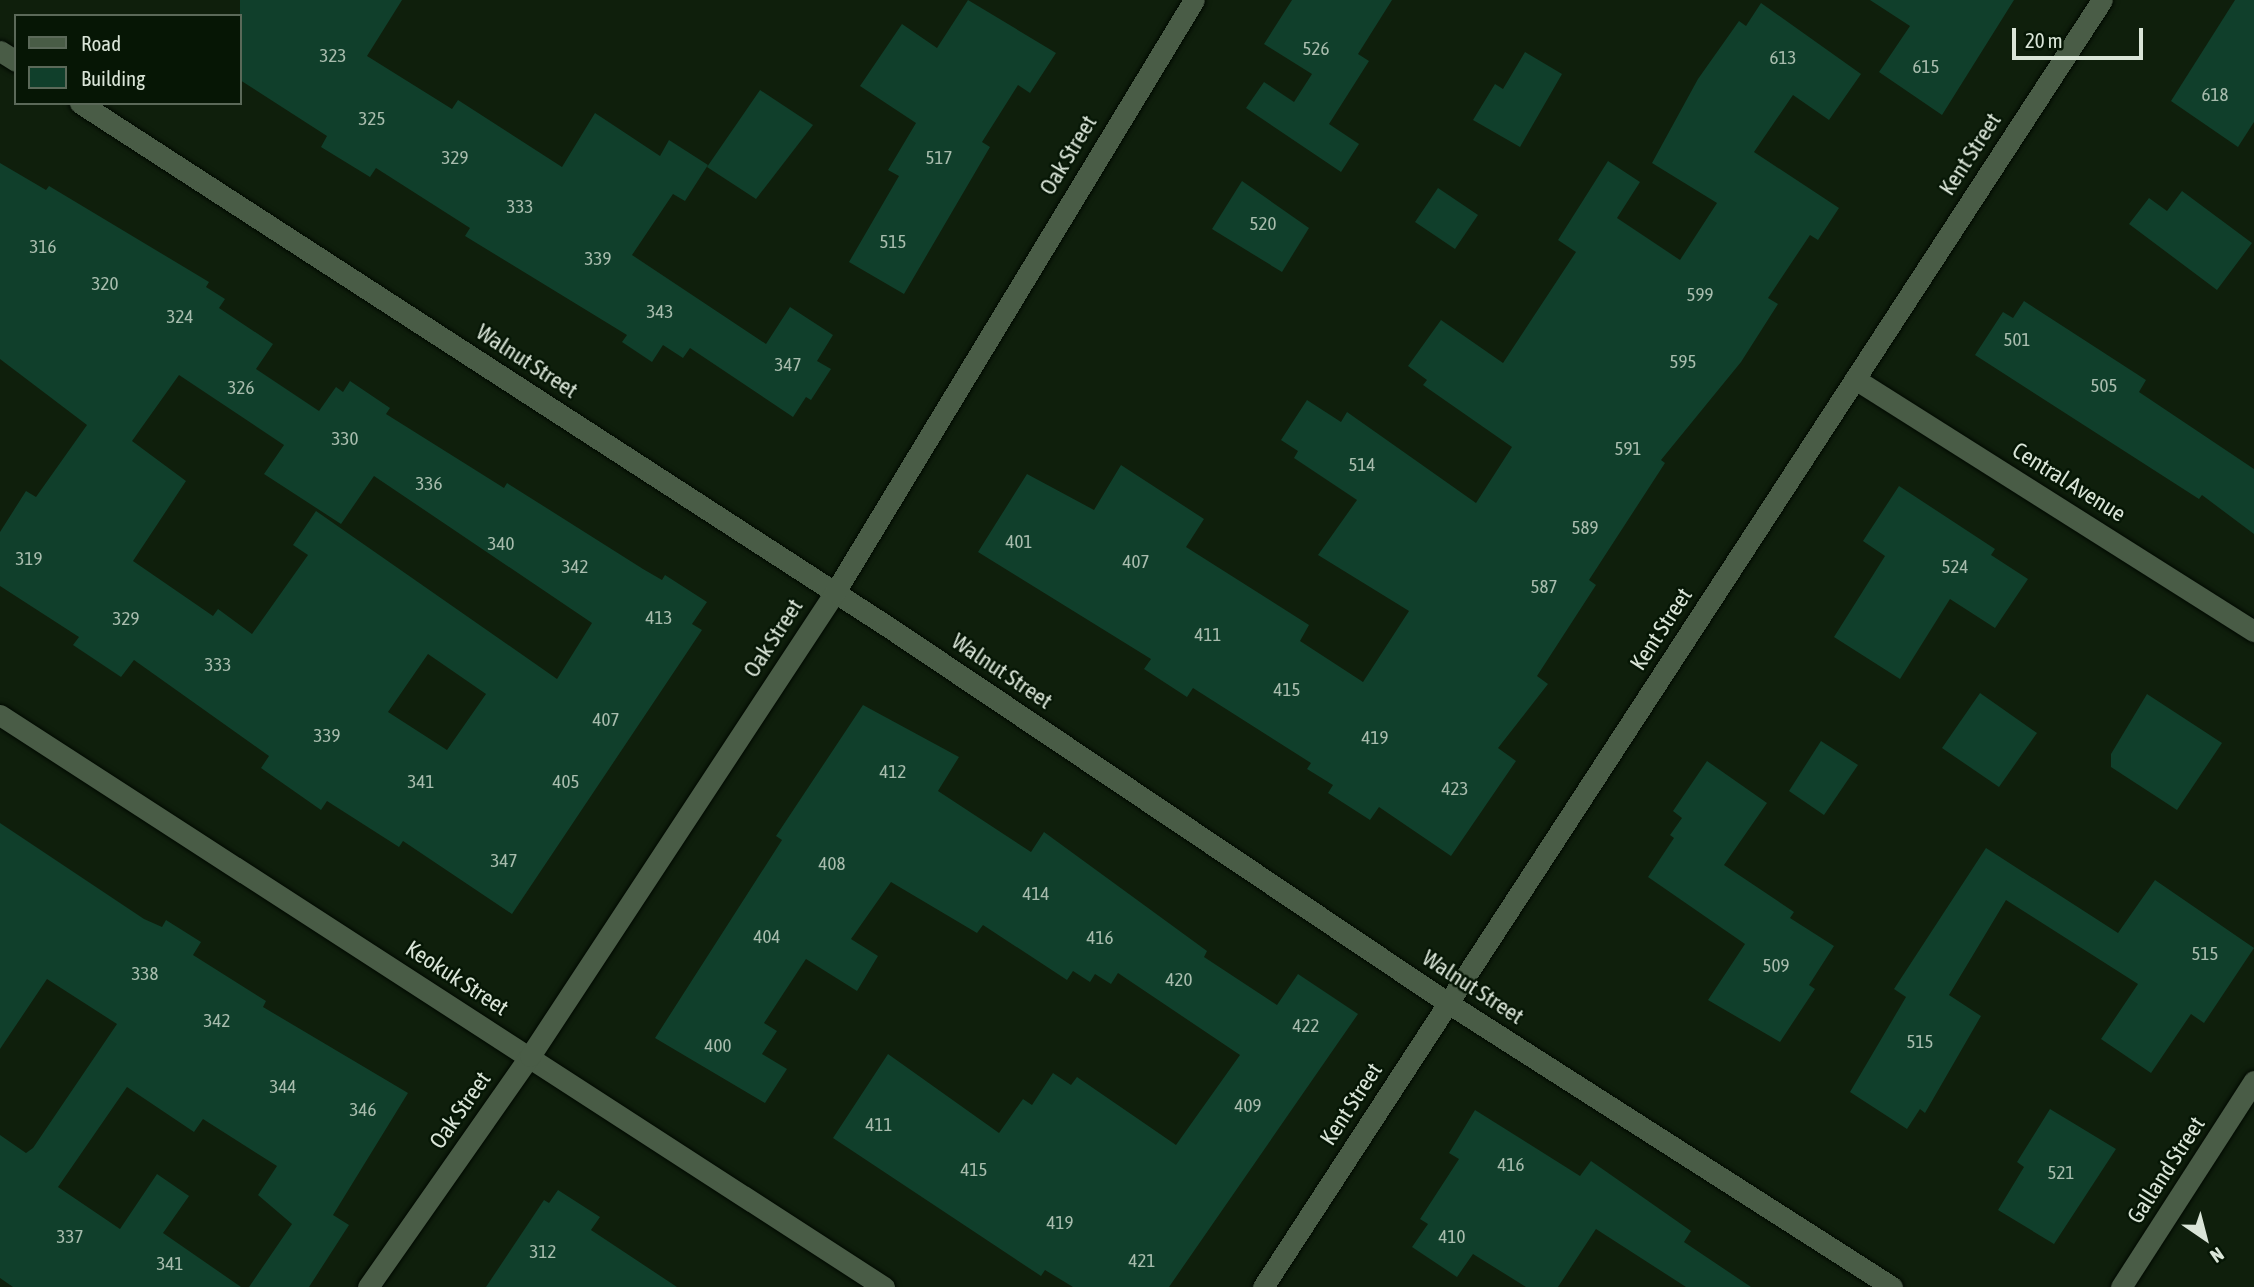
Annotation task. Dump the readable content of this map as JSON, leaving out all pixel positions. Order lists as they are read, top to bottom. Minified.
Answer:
{"streets":{"street":["Kent Street","Oak Street","Walnut Street","Central Avenue","Keokuk Street","Galland Street"]},"crossings":[["Kent Street","Walnut Street"],["Kent Street","Central Avenue"],["Oak Street","Walnut Street"],["Oak Street","Keokuk Street"]],"house_numbers":["526","323","613","615","618","325","329","517","333","520","515","316","339","320","599","343","324","501","595","347","505","326","330","591","514","336","589","401","340","319","407","342","524","587","413","329","411","333","415","407","339","419","412","341","405","423","347","408","414","404","416","515","509","338","420","342","422","515","400","344","409","346","411","416","415","521","419","337","410","312","421","341"],"legend":["Road","Building"],"scale_bar":"20 m","north":"bottom right"}
